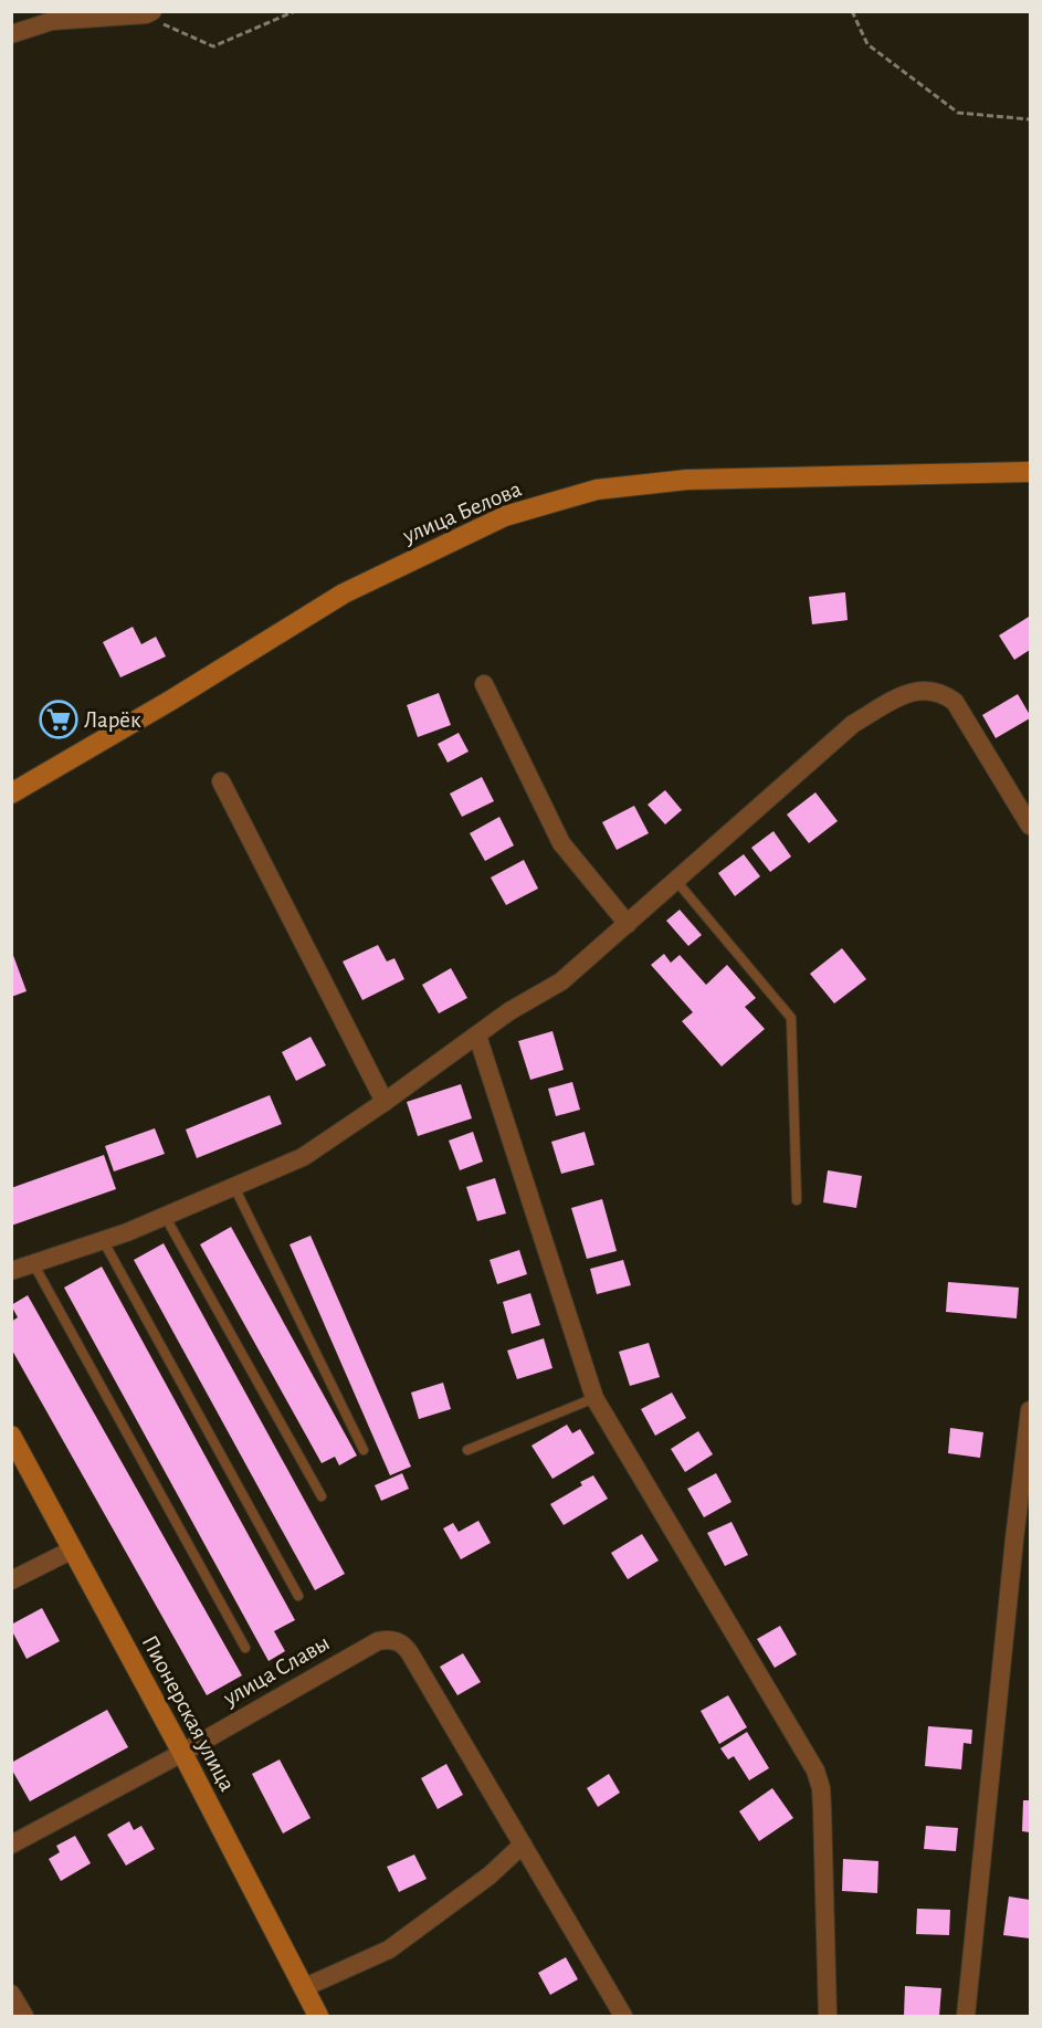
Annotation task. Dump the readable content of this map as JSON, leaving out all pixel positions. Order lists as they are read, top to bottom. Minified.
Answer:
{"streets":{"main road":["улица Белова","Пионерская улица"],"street":["улица Славы"]},"crossings":[["улица Славы","Пионерская улица"]],"places":{"supermarket":["Ларёк"]}}
